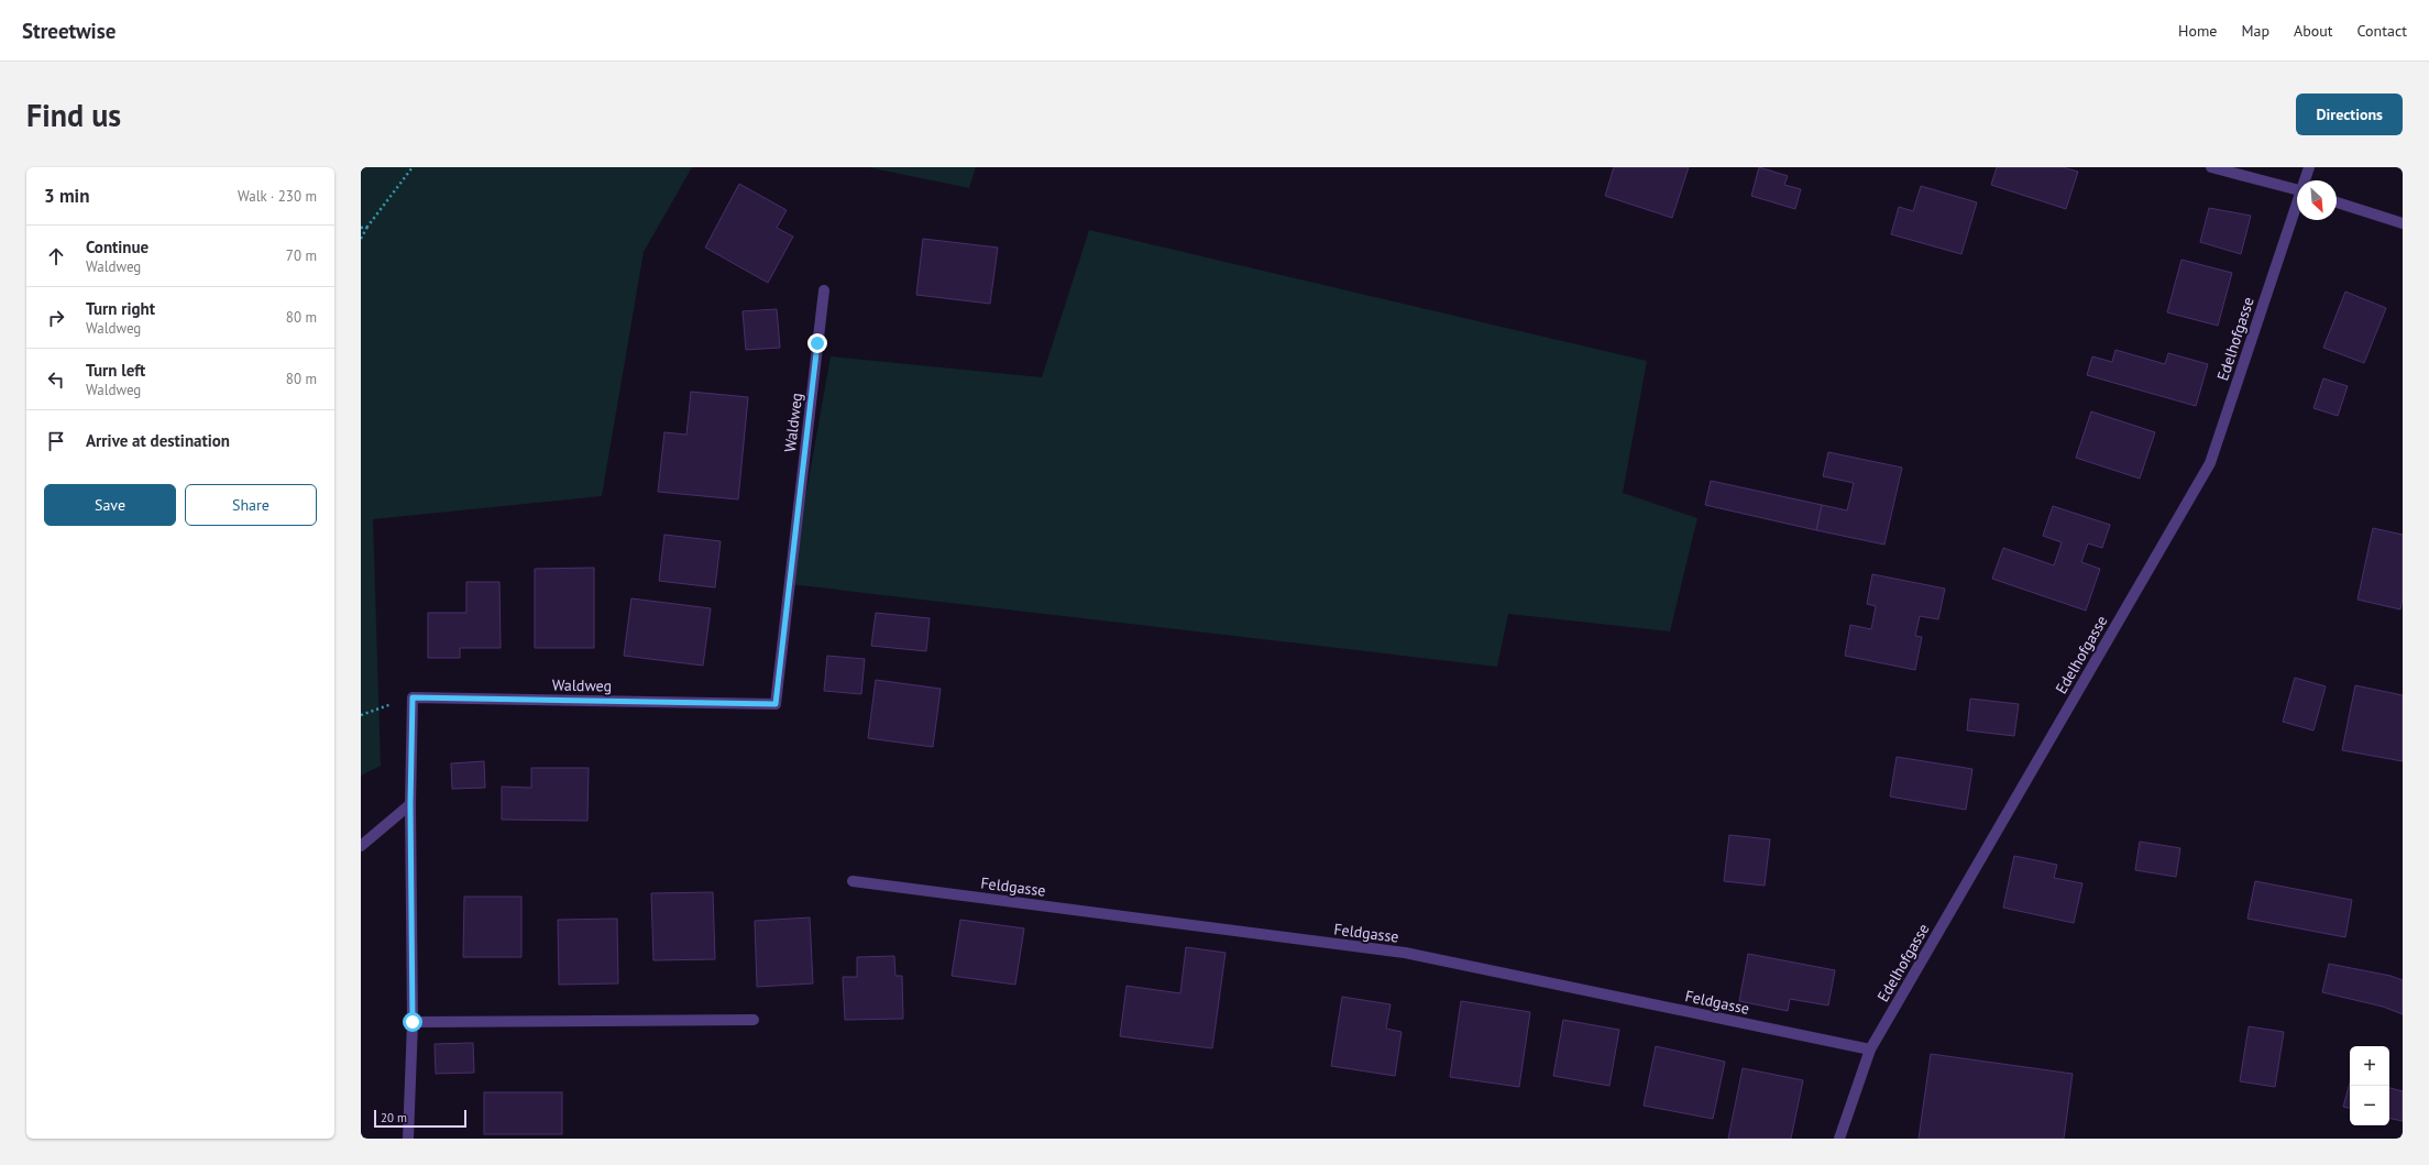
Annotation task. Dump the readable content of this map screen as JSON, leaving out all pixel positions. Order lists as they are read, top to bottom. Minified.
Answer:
{"streets":{"street":["Edelhofgasse","Waldweg","Feldgasse"]},"crossings":[["Edelhofgasse","Feldgasse"]],"scale_bar":"20 m","north":"bottom right","page":{"header":"Streetwise","nav":["Home","Map","About","Contact"],"buttons":["Directions",["Save","Share"]],"title":"Find us","heading":["3 min","Walk · 230 m"],"list":[["Continue","Waldweg","70 m"],["Turn right","Waldweg","80 m"],["Turn left","Waldweg","80 m"],"Arrive at destination"],"map_buttons":["+","−"],"scale":"20 m"}}
